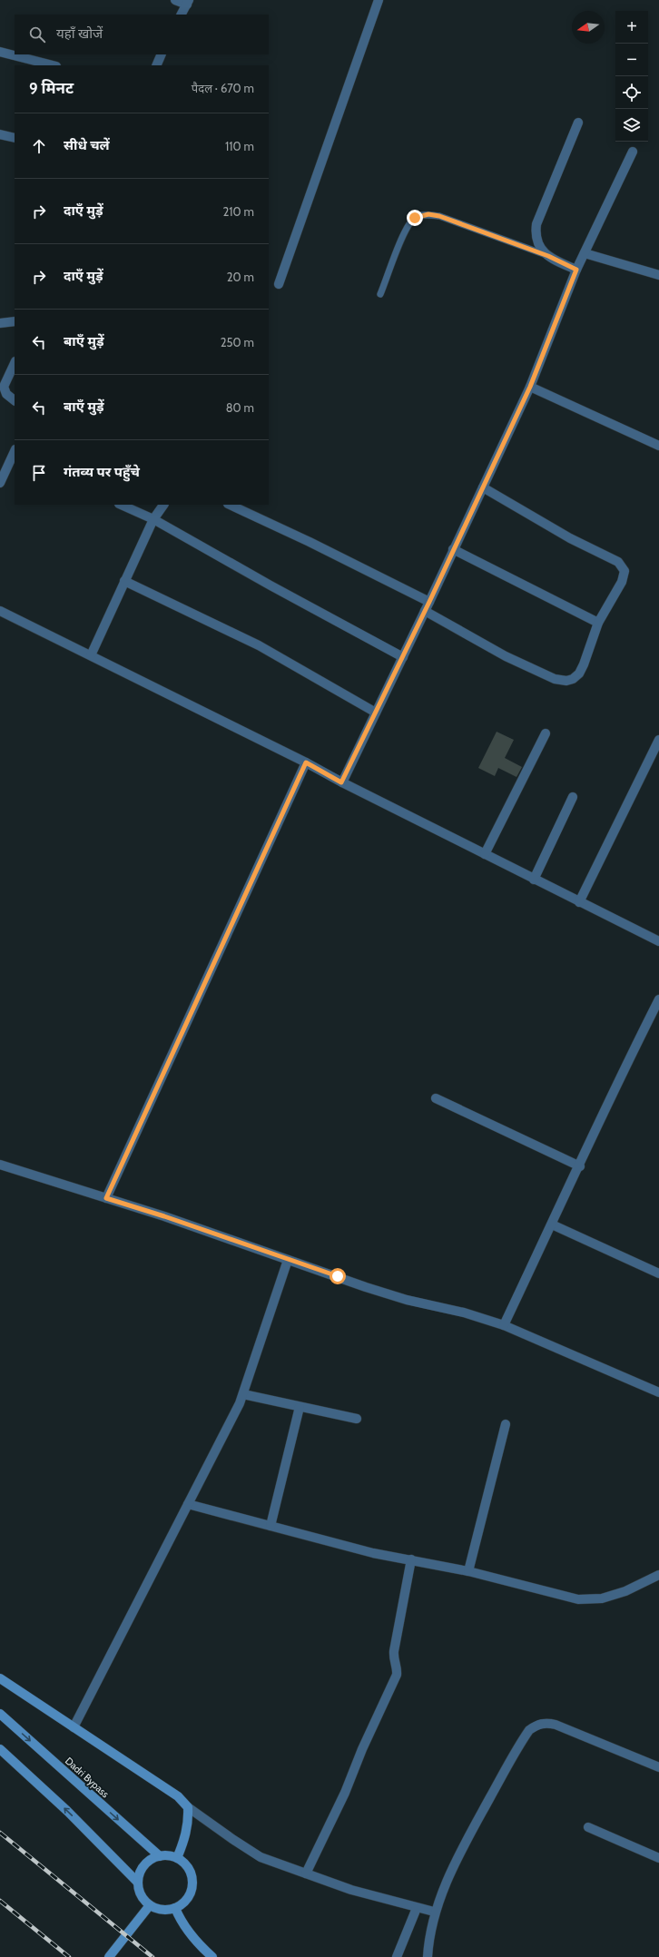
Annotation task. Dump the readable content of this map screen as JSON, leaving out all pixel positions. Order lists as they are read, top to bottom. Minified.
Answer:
{"streets":{"main road":["Dadri Bypass"]},"north":"left","page":{"map_buttons":["+","−"],"search":"यहाँ खोजें","heading":["9 मिनट","पैदल · 670 m"],"list":[["सीधे चलें","110 m"],["दाएँ मुड़ें","210 m"],["दाएँ मुड़ें","20 m"],["बाएँ मुड़ें","250 m"],["बाएँ मुड़ें","80 m"],"गंतव्य पर पहुँचे"]}}
